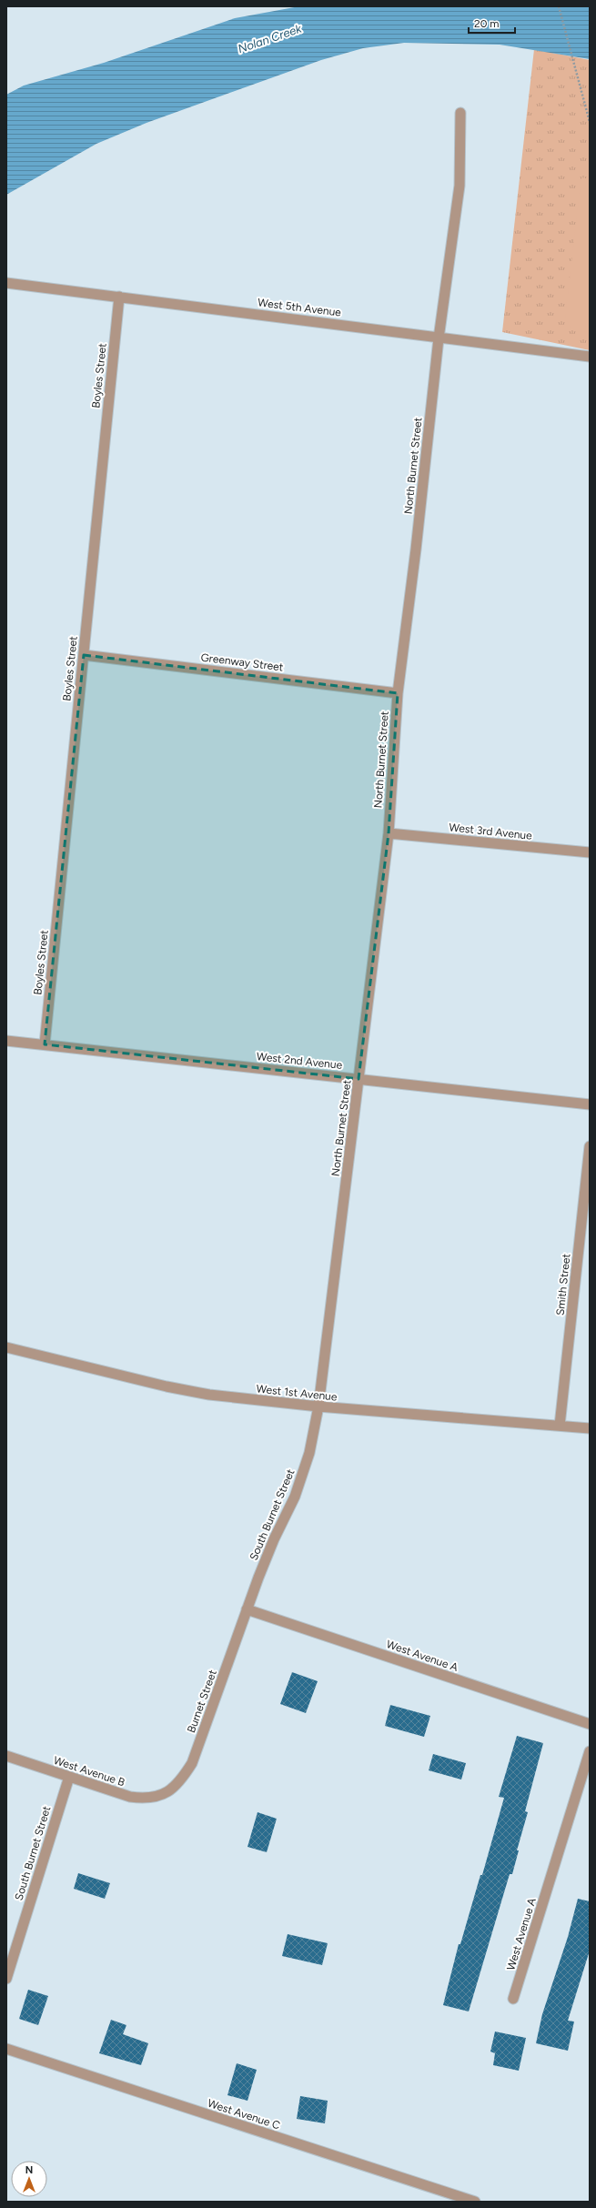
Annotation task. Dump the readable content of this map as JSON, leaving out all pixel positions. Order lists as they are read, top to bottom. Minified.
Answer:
{"streets":{"street":["West 5th Avenue","Boyles Street","North Burnet Street","Greenway Street","West 3rd Avenue","West 2nd Avenue","Smith Street","West 1st Avenue","South Burnet Street","West Avenue A","Burnet Street","West Avenue B","West Avenue C"]},"crossings":[["West 5th Avenue","Boyles Street"],["West 5th Avenue","North Burnet Street"],["Boyles Street","Greenway Street"],["Boyles Street","West 2nd Avenue"],["North Burnet Street","Greenway Street"],["North Burnet Street","West 3rd Avenue"],["North Burnet Street","West 2nd Avenue"],["North Burnet Street","West 1st Avenue"],["North Burnet Street","South Burnet Street"],["Smith Street","West 1st Avenue"],["West 1st Avenue","South Burnet Street"],["South Burnet Street","West Avenue A"],["South Burnet Street","Burnet Street"],["South Burnet Street","West Avenue B"],["West Avenue A","Burnet Street"],["Burnet Street","West Avenue B"]],"water":["Nolan Creek"],"scale_bar":"20 m","north":"top"}
